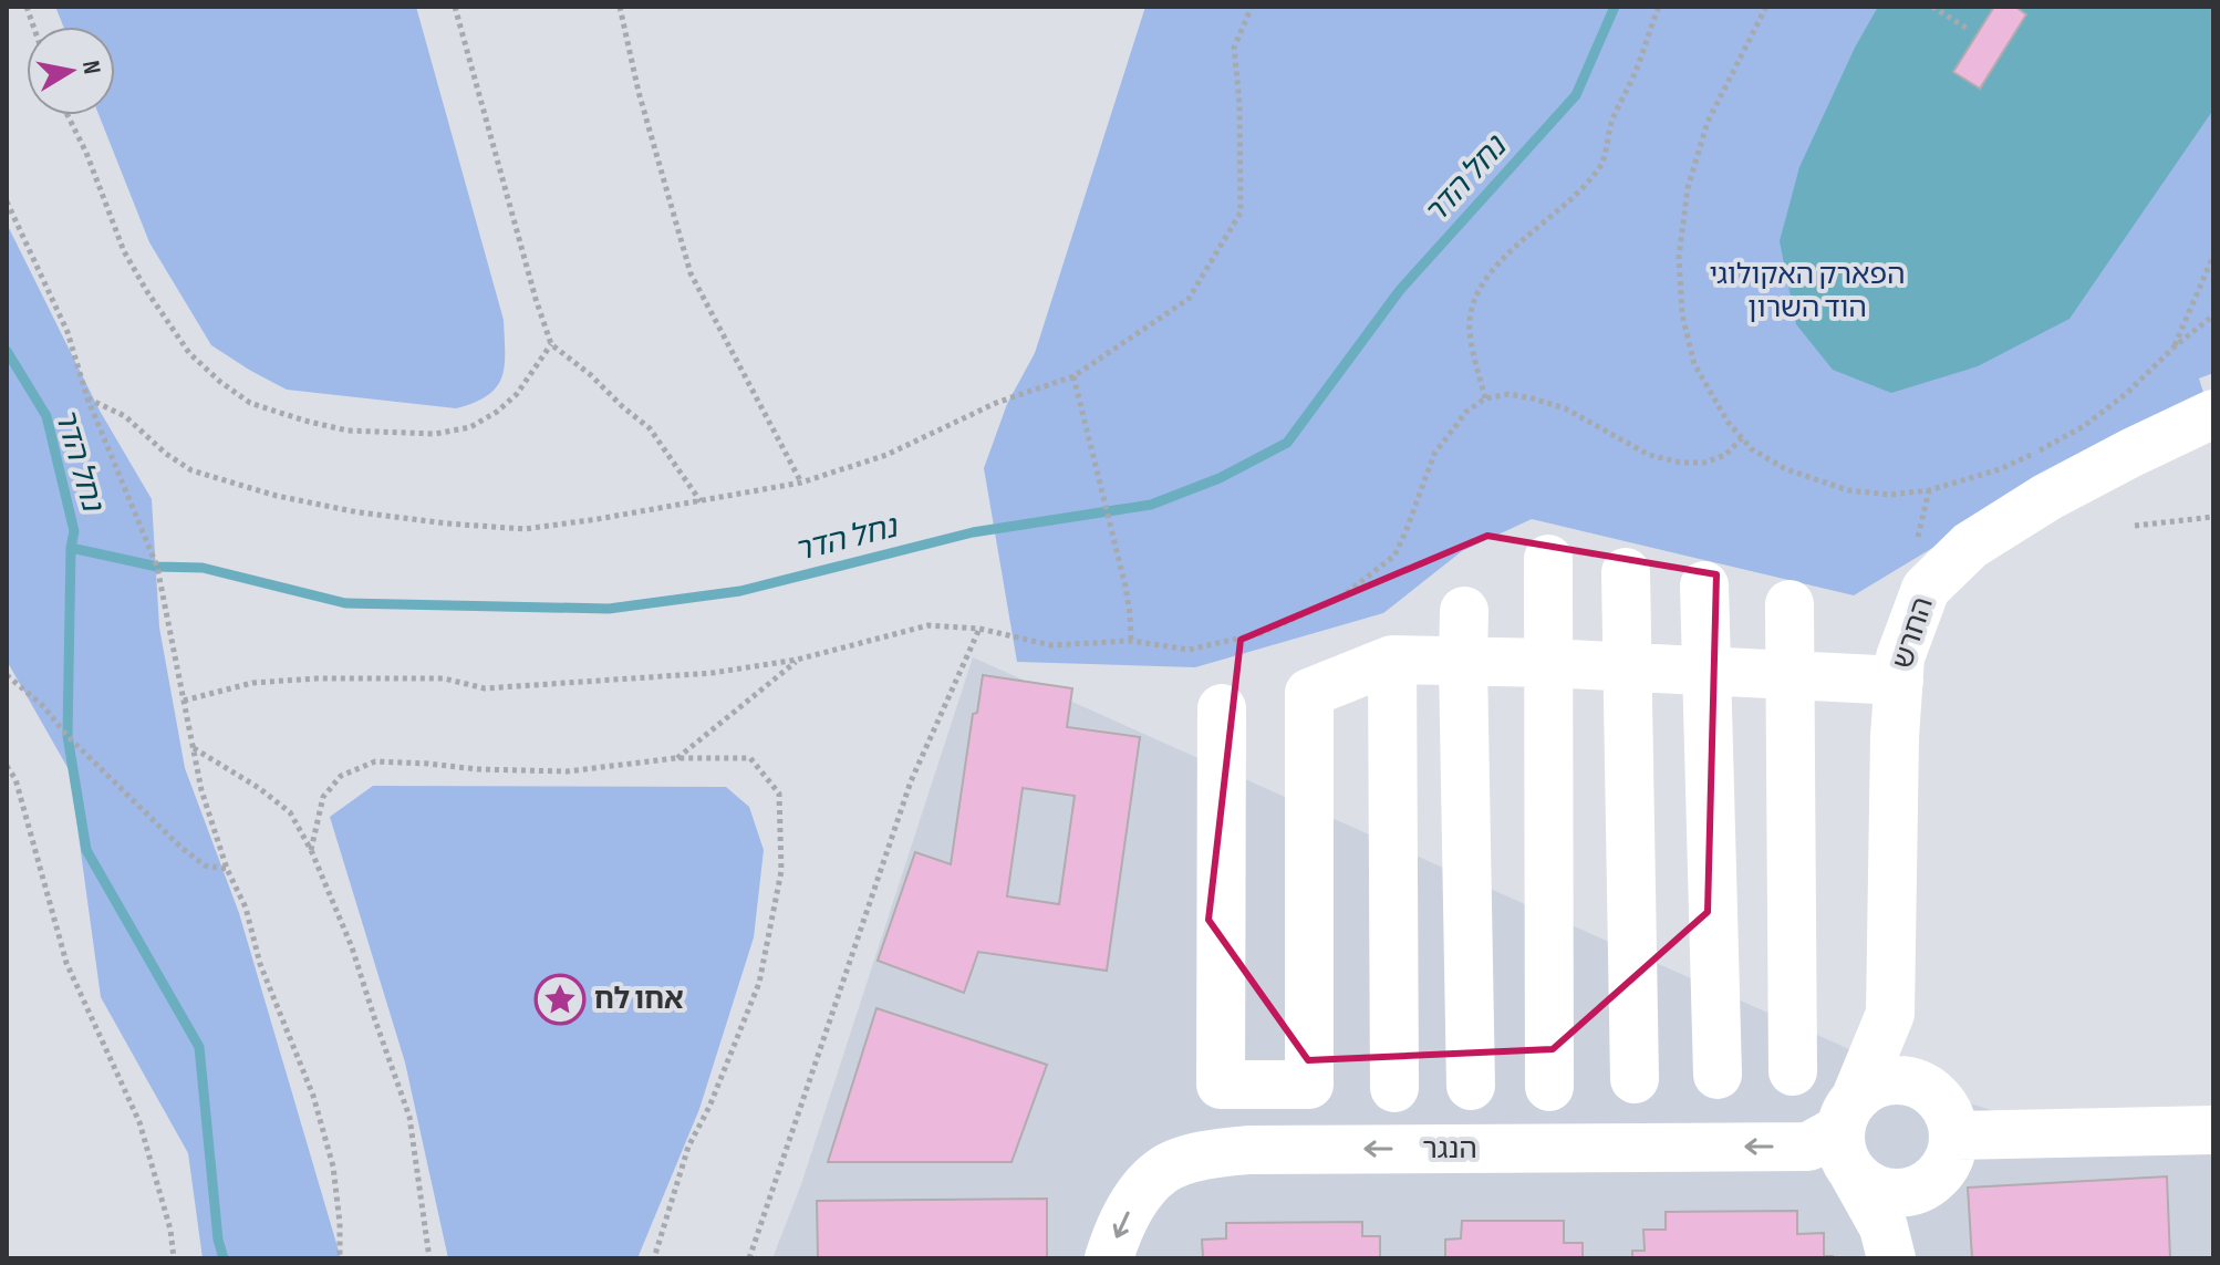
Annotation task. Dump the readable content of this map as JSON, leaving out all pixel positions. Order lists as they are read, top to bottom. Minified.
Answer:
{"streets":{"street":["החרש","הנגר"]},"crossings":[["החרש","הנגר"]],"one_way":["הנגר"],"water":["נחל הדר"],"parks":["הפארק האקולוגי הוד השרון"],"places":{"place":["אחו לח"]},"north":"right"}
